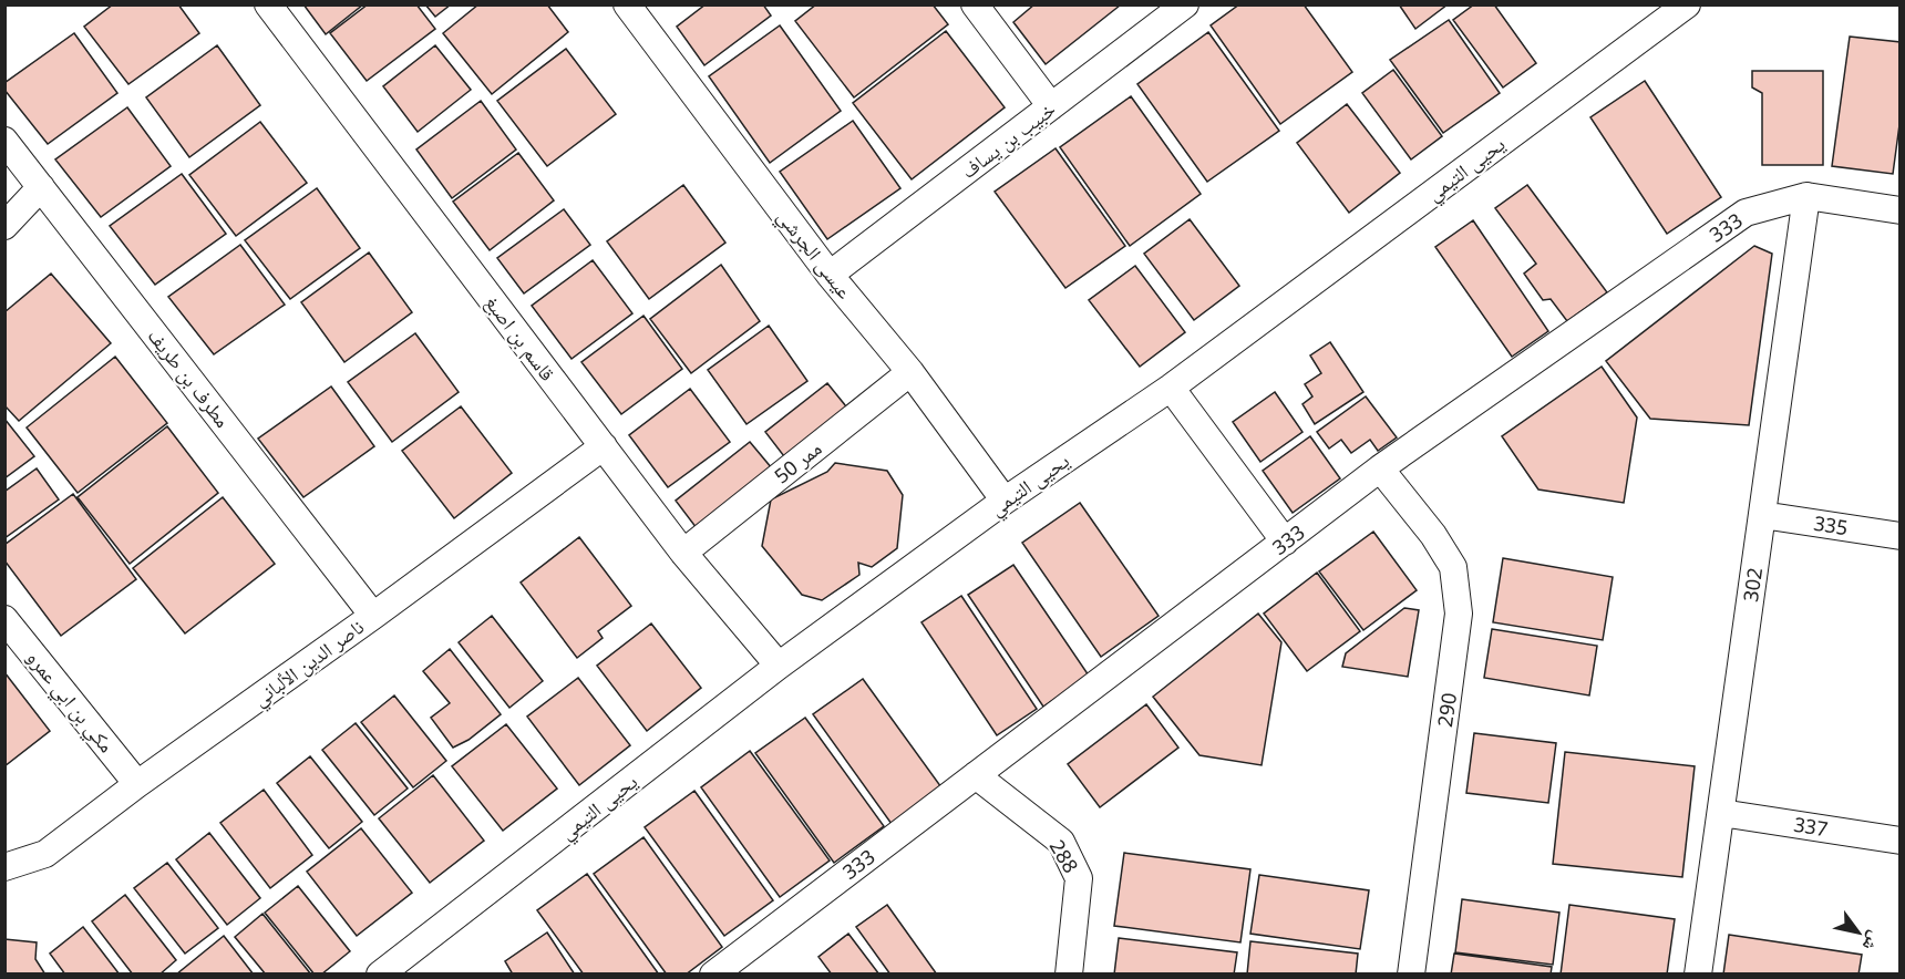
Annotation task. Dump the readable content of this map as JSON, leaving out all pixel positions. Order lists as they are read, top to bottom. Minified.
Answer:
{"streets":{"street":["خبيب بن يساف","يحيى التيمي","333","عيسى الجرشي","قاسم بن اصبغ","مطرف بن طريف","ممر 50","335","302","ناصر الدين الألباني","مكي بن ابي عمرو","290","337","288"]},"crossings":[["خبيب بن يساف","عيسى الجرشي"],["يحيى التيمي","عيسى الجرشي"],["يحيى التيمي","قاسم بن اصبغ"],["333","302"],["333","290"],["333","288"],["عيسى الجرشي","ممر 50"],["قاسم بن اصبغ","ممر 50"],["قاسم بن اصبغ","ناصر الدين الألباني"],["مطرف بن طريف","ناصر الدين الألباني"],["335","302"],["302","337"],["ناصر الدين الألباني","مكي بن ابي عمرو"]],"north":"bottom right"}
